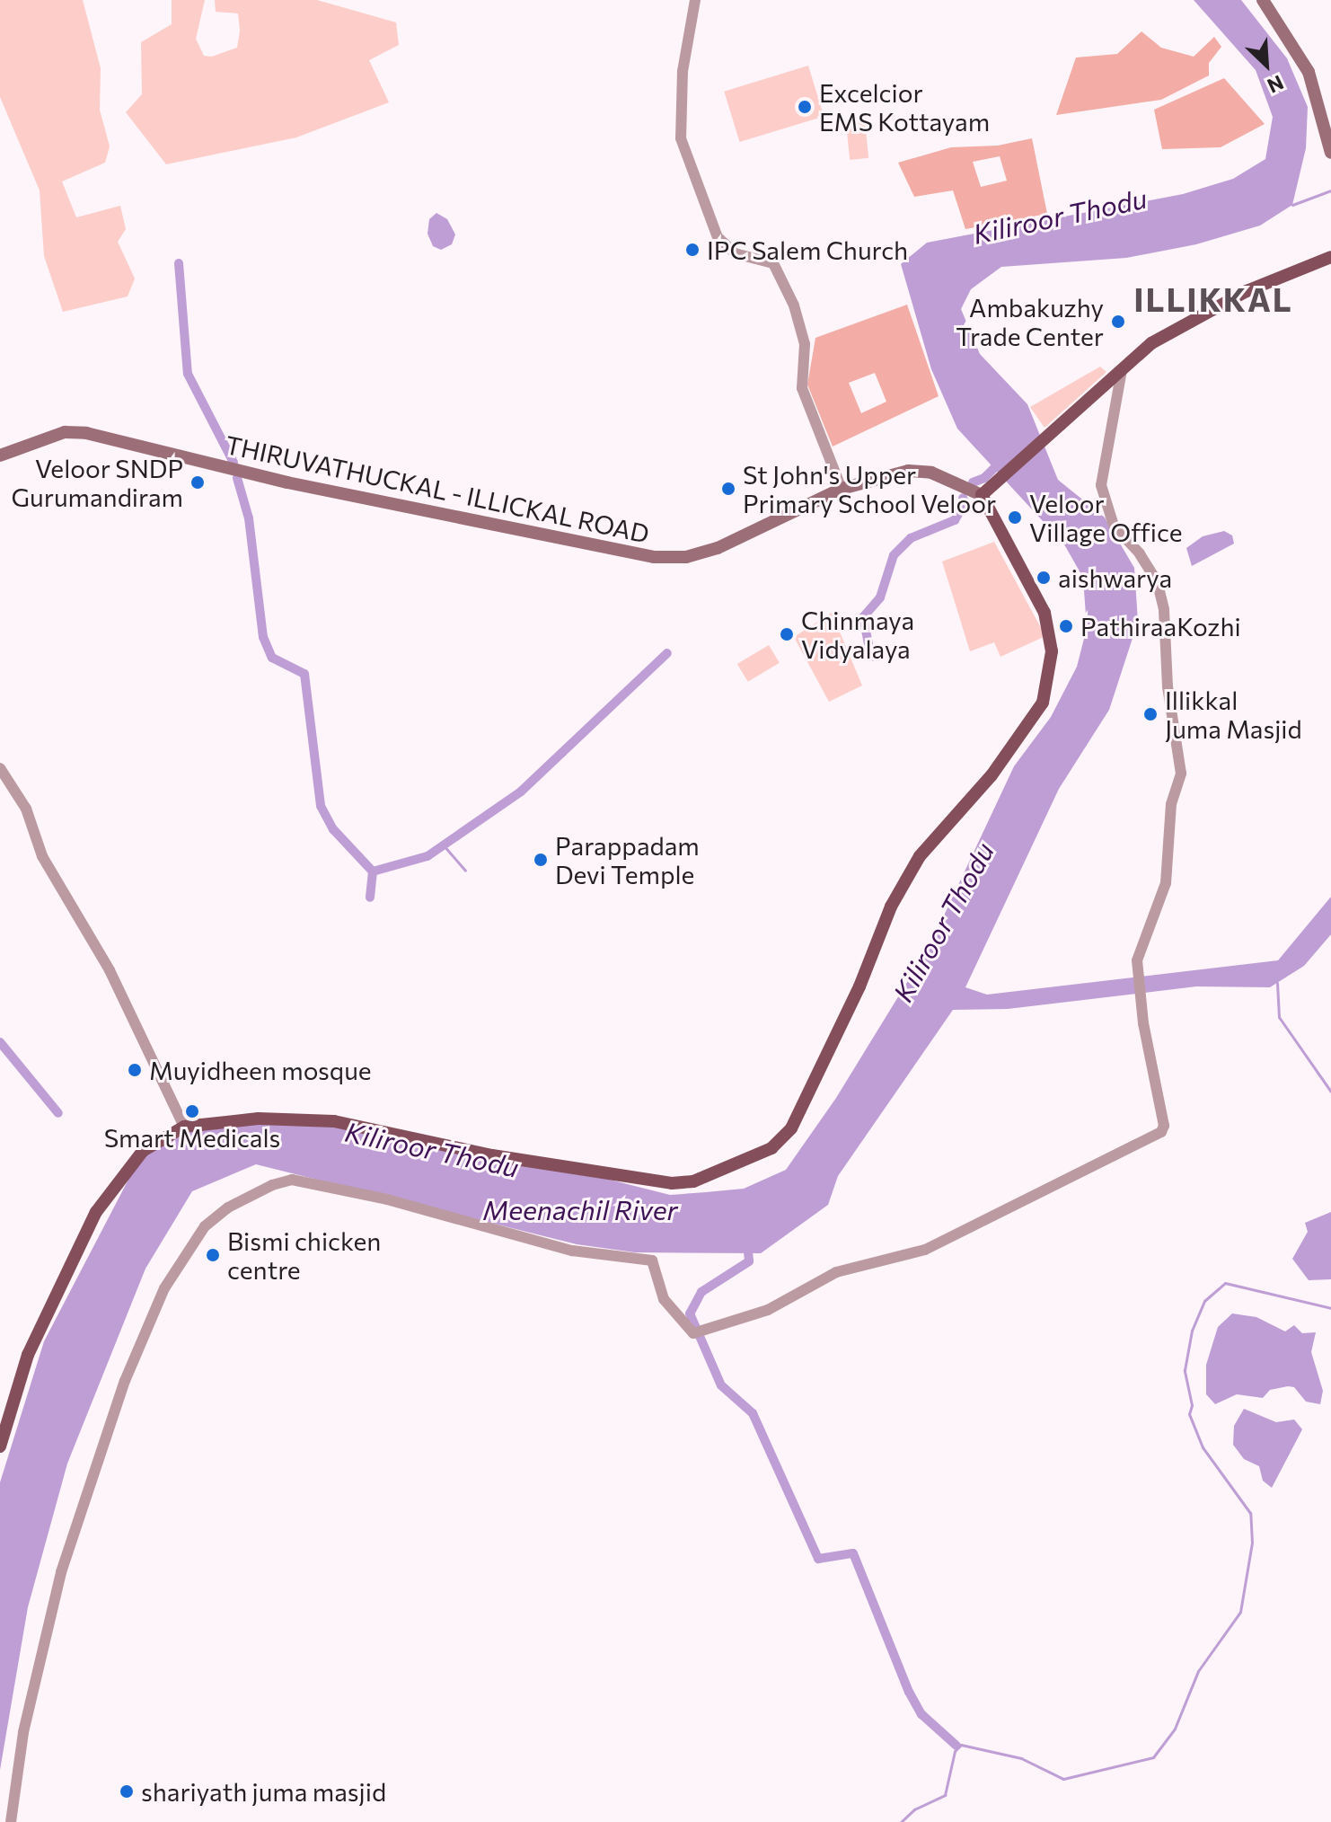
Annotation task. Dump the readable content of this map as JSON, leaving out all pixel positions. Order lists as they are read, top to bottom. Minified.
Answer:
{"streets":{"main road":["THIRUVATHUCKAL - ILLICKAL ROAD"]},"districts":["ILLIKKAL"],"water":["Kiliroor Thodu","Meenachil River"],"places":["Excelcior EMS Kottayam","IPC Salem Church","Ambakuzhy Trade Center","Veloor SNDP Gurumandiram","St John's Upper Primary School Veloor","Veloor Village Office","aishwarya","PathiraaKozhi","Chinmaya Vidyalaya","Illikkal Juma Masjid","Parappadam Devi Temple","Muyidheen mosque","Smart Medicals","Bismi chicken centre","shariyath juma masjid"],"north":"bottom right"}
